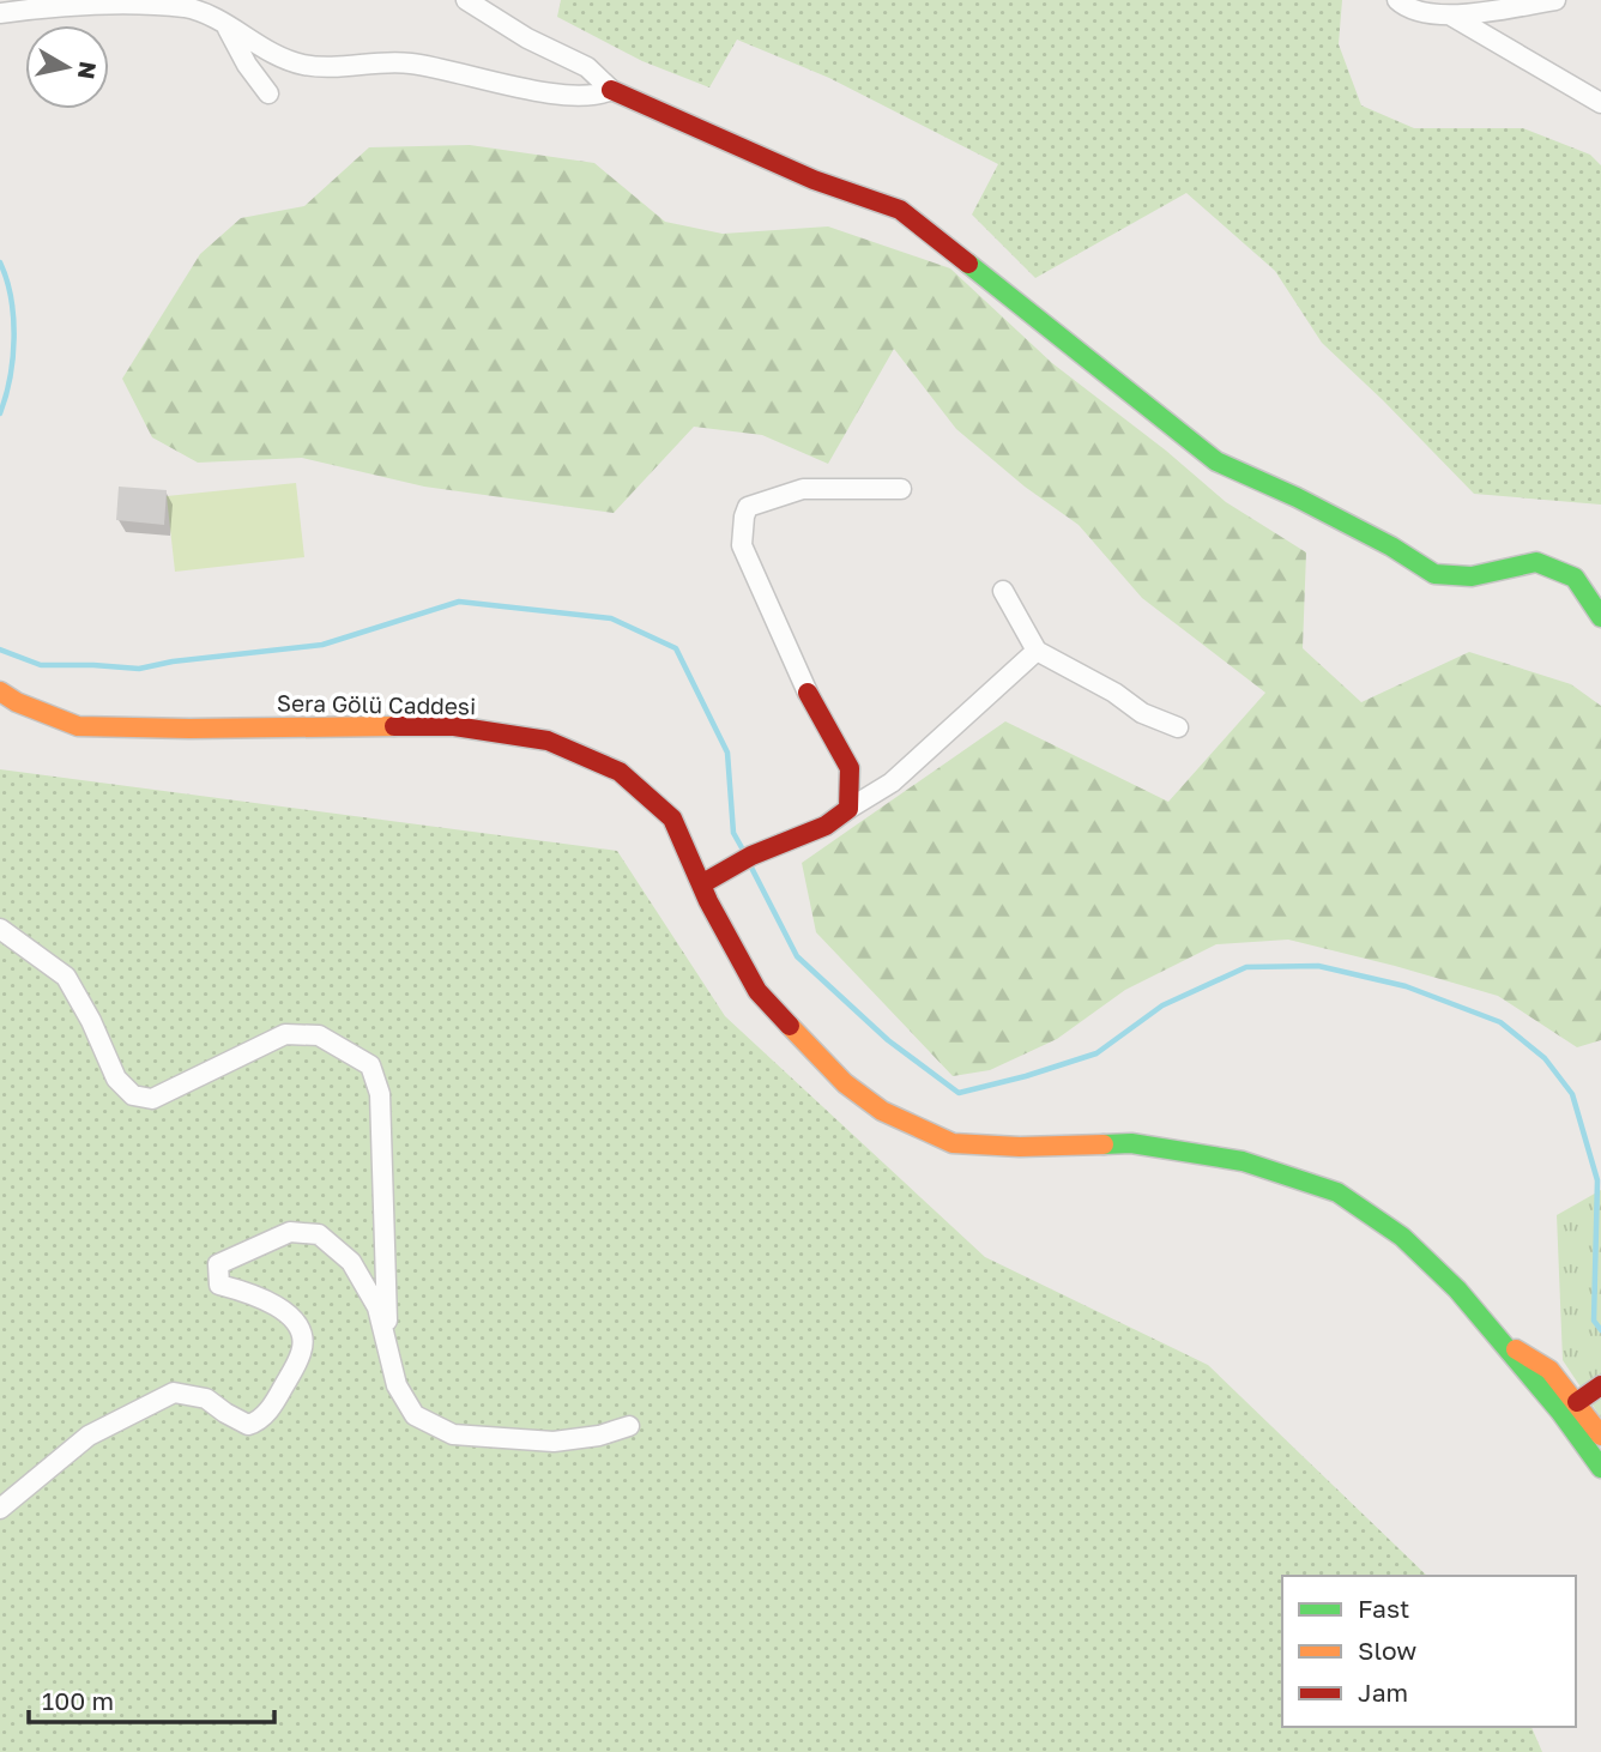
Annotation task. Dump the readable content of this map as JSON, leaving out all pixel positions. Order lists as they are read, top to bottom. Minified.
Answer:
{"streets":{"main road":["Sera Gölü Caddesi"]},"legend":["Fast","Slow","Jam"],"scale_bar":"100 m","north":"right"}
